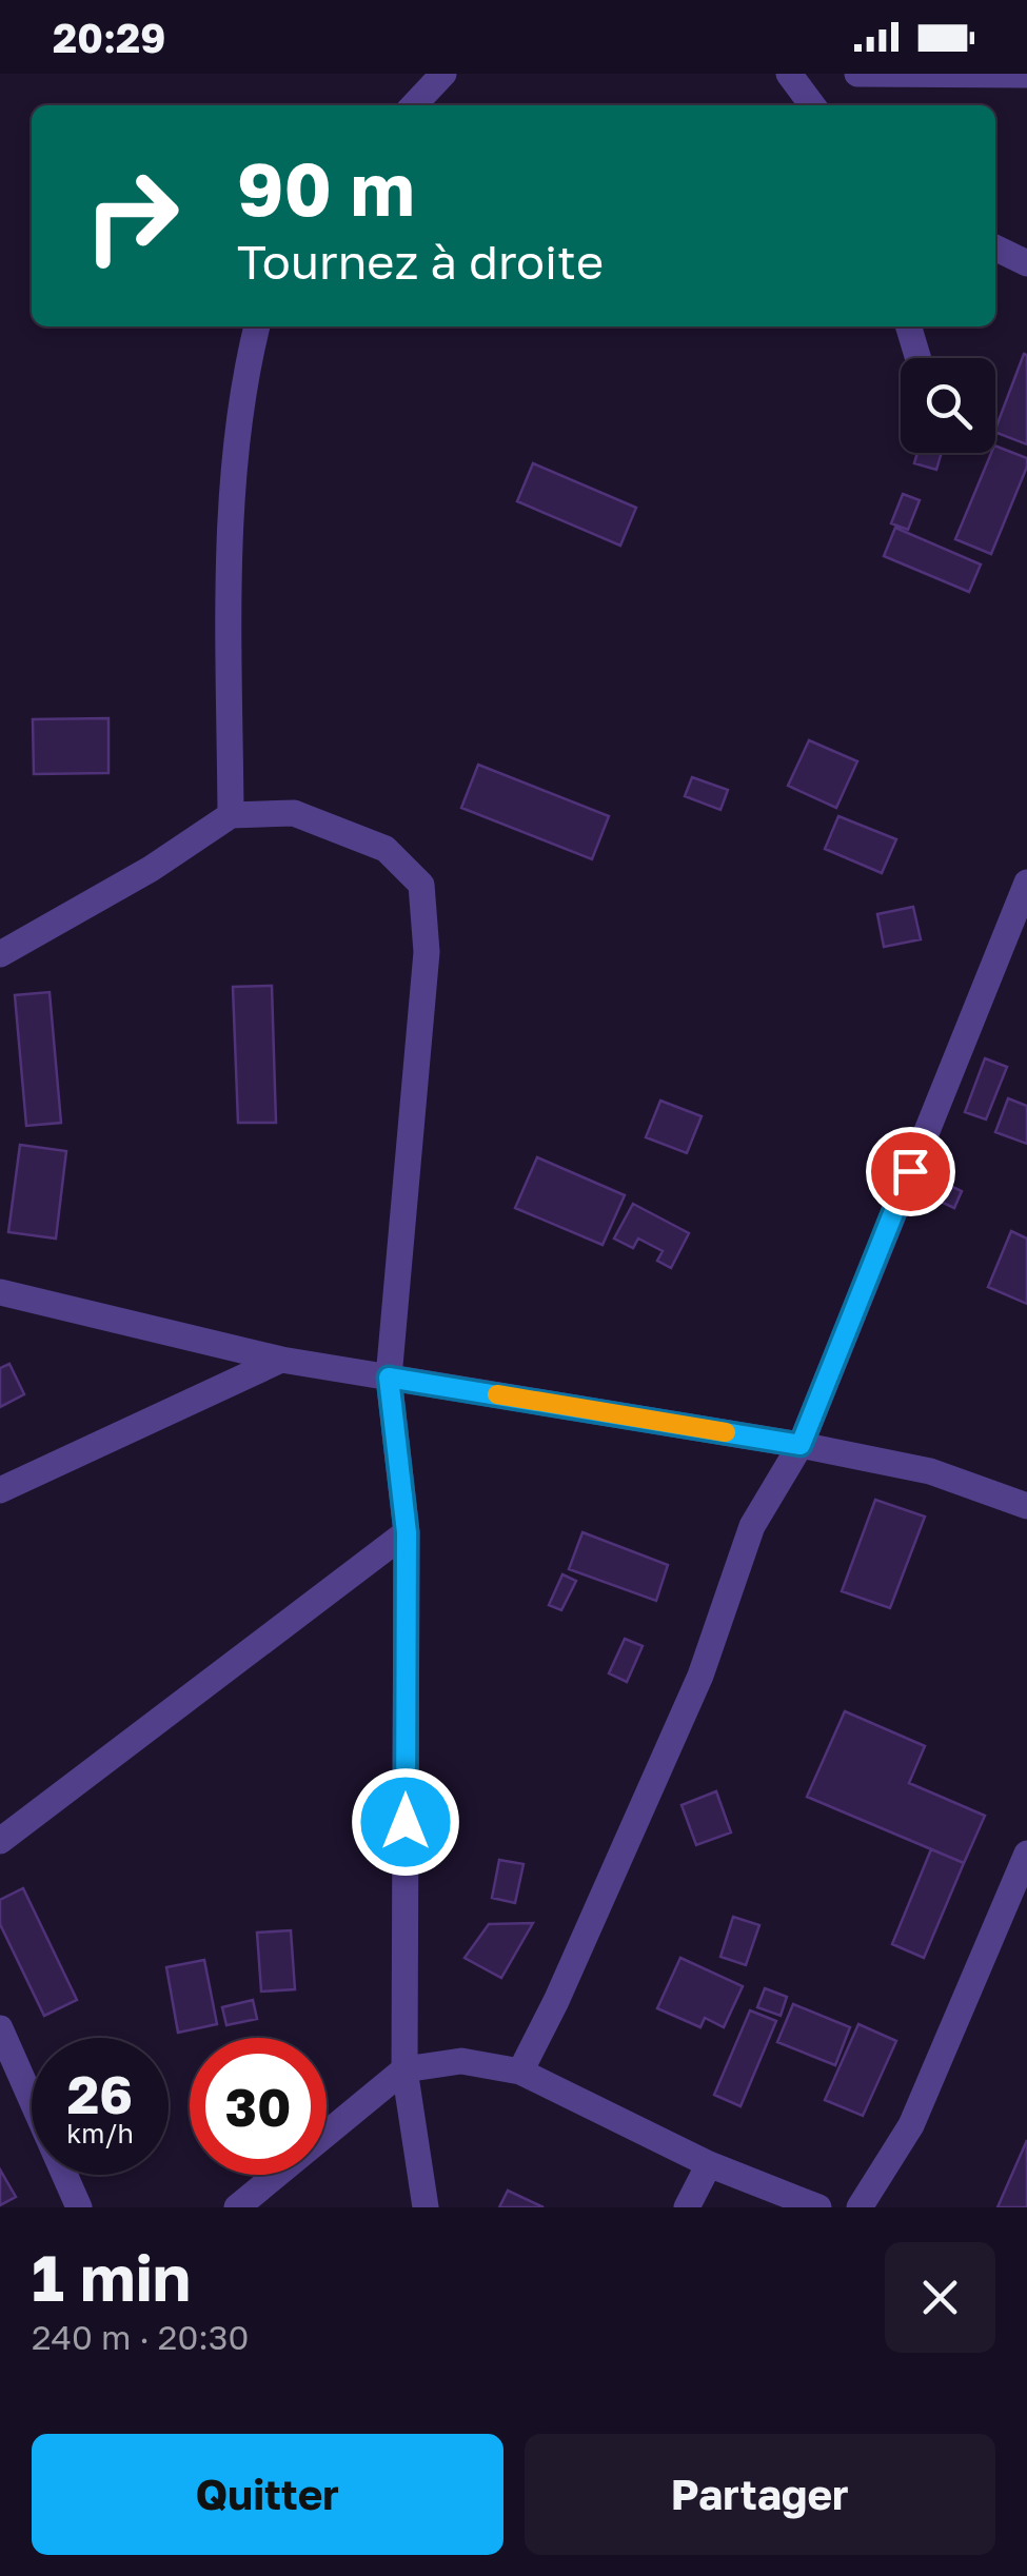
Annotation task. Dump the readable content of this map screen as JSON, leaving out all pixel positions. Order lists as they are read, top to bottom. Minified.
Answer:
{"page":{"status":"20:29","turn":["90 m","Tournez à droite"],"speed":"26 km/h","limit":"30","heading":["1 min","240 m · 20:30"],"buttons":["Quitter","Partager"]}}
